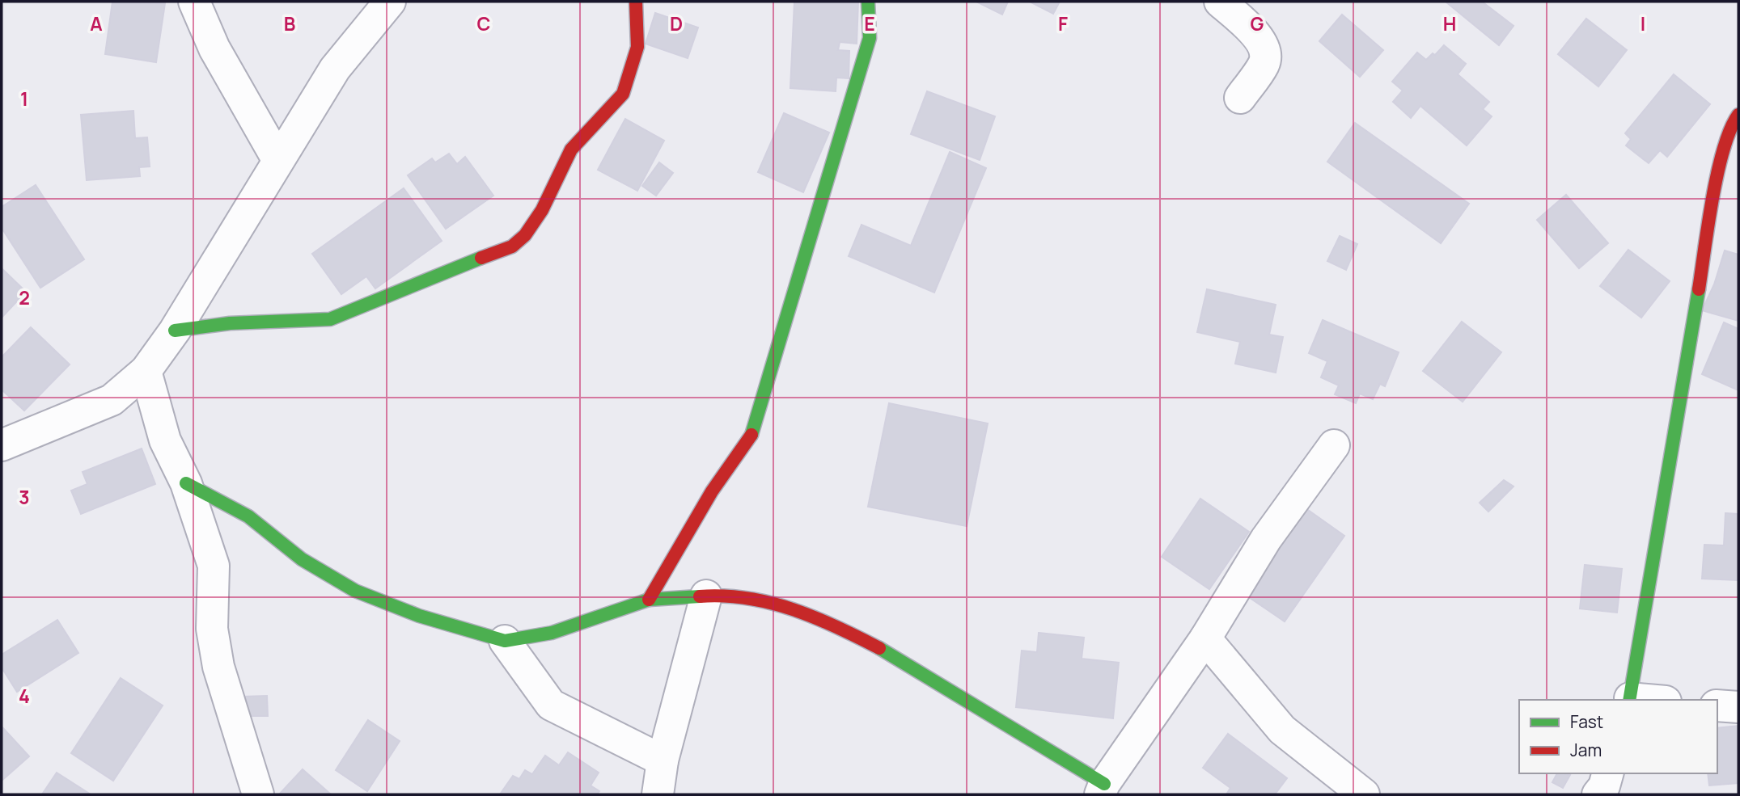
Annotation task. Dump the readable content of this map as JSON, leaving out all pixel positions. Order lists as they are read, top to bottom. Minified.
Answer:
{"legend":["Fast","Jam"],"grid":{"columns":["A","B","C","D","E","F","G","H","I"],"rows":["1","2","3","4"]}}
